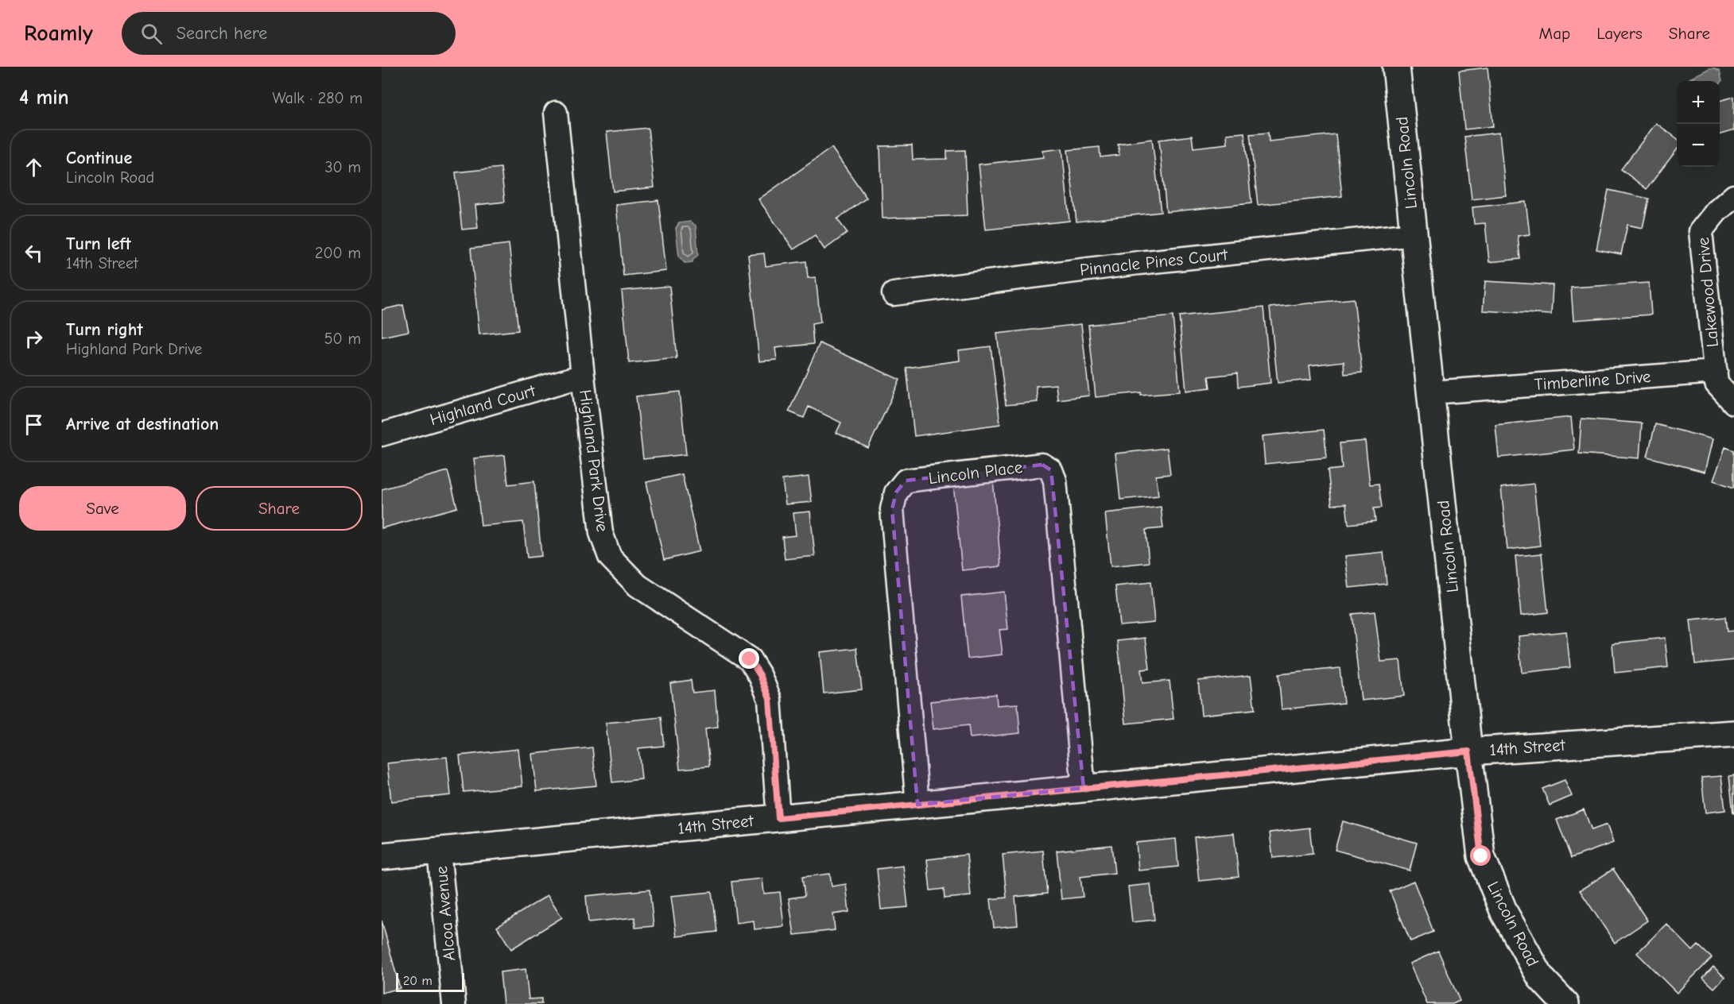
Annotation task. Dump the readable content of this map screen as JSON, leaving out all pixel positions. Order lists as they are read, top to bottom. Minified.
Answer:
{"streets":{"street":["Lincoln Road","Pinnacle Pines Court","Lakewood Drive","Timberline Drive","Highland Court","Highland Park Drive","Lincoln Place","14th Street","Alcoa Avenue"]},"crossings":[["Lincoln Road","Pinnacle Pines Court"],["Lincoln Road","Timberline Drive"],["Lincoln Road","14th Street"],["Lakewood Drive","Timberline Drive"],["Highland Court","Highland Park Drive"],["Highland Park Drive","14th Street"],["Lincoln Place","14th Street"],["14th Street","Alcoa Avenue"]],"scale_bar":"20 m","page":{"header":"Roamly","search":"Search here","nav":["Map","Layers","Share"],"heading":["4 min","Walk · 280 m"],"map_buttons":["+","−"],"list":[["Continue","Lincoln Road","30 m"],["Turn left","14th Street","200 m"],["Turn right","Highland Park Drive","50 m"],"Arrive at destination"],"buttons":["Save","Share"],"scale":"20 m"}}
